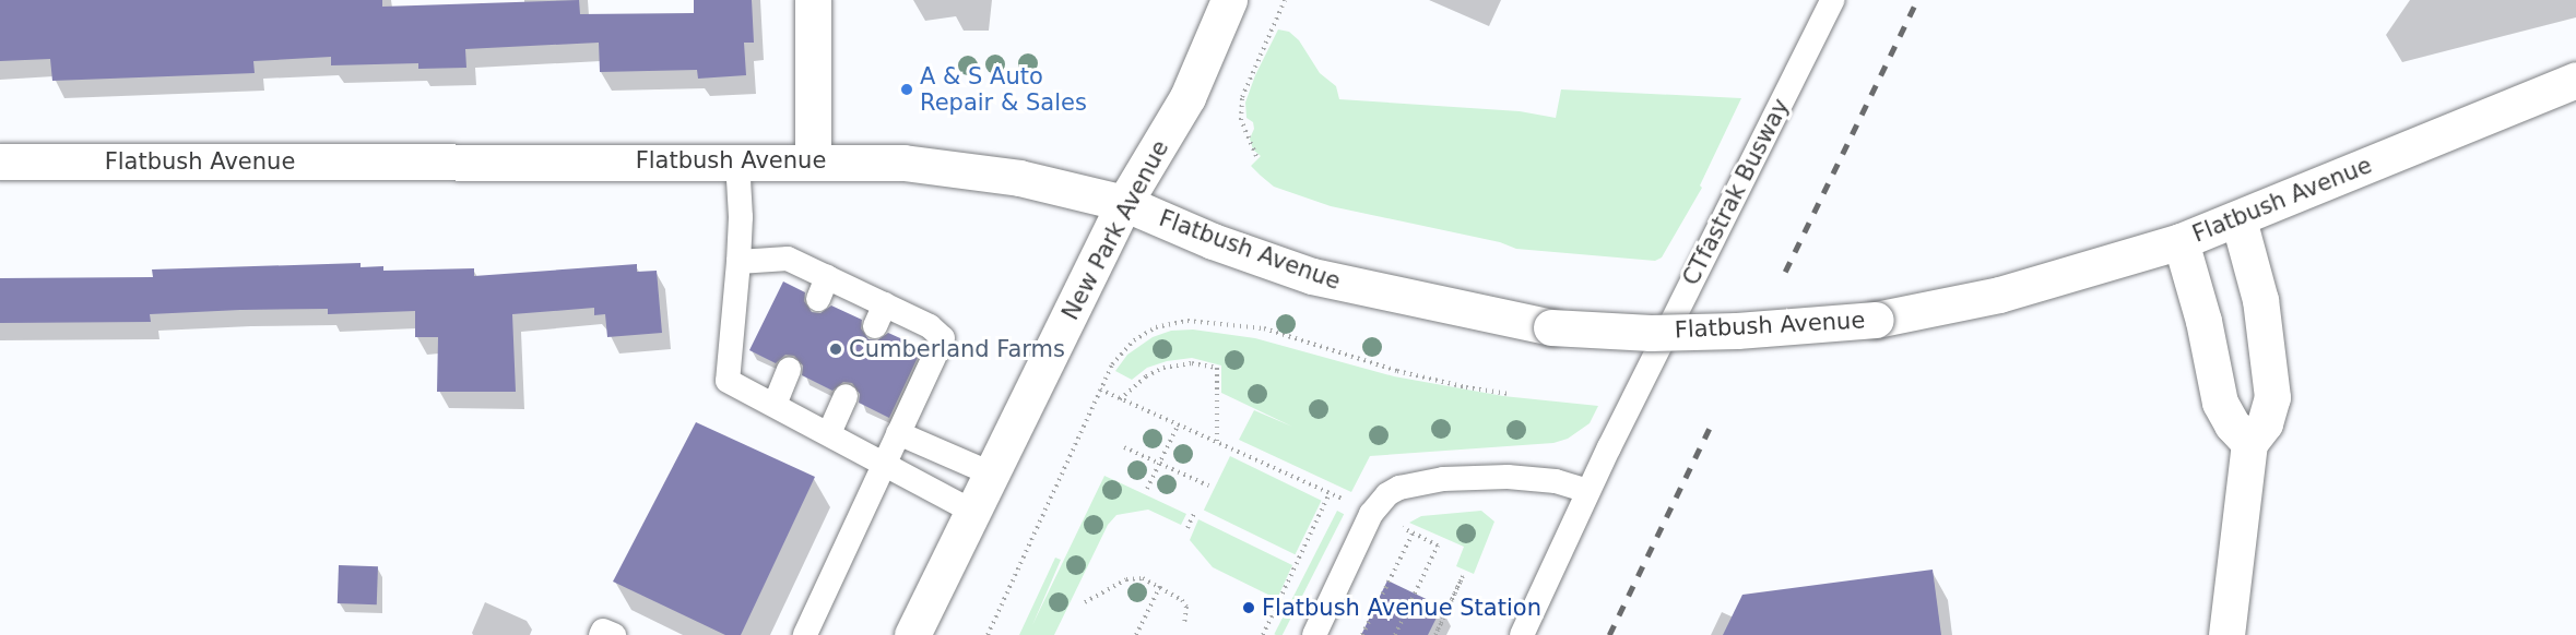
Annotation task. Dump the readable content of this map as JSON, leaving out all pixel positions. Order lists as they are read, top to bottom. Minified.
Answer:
{"streets":{"street":["Flatbush Avenue","New Park Avenue"],"lane":["CTfastrak Busway"]},"crossings":[["Flatbush Avenue","New Park Avenue"]],"places":["A & S Auto Repair & Sales","Cumberland Farms","Flatbush Avenue Station"]}
